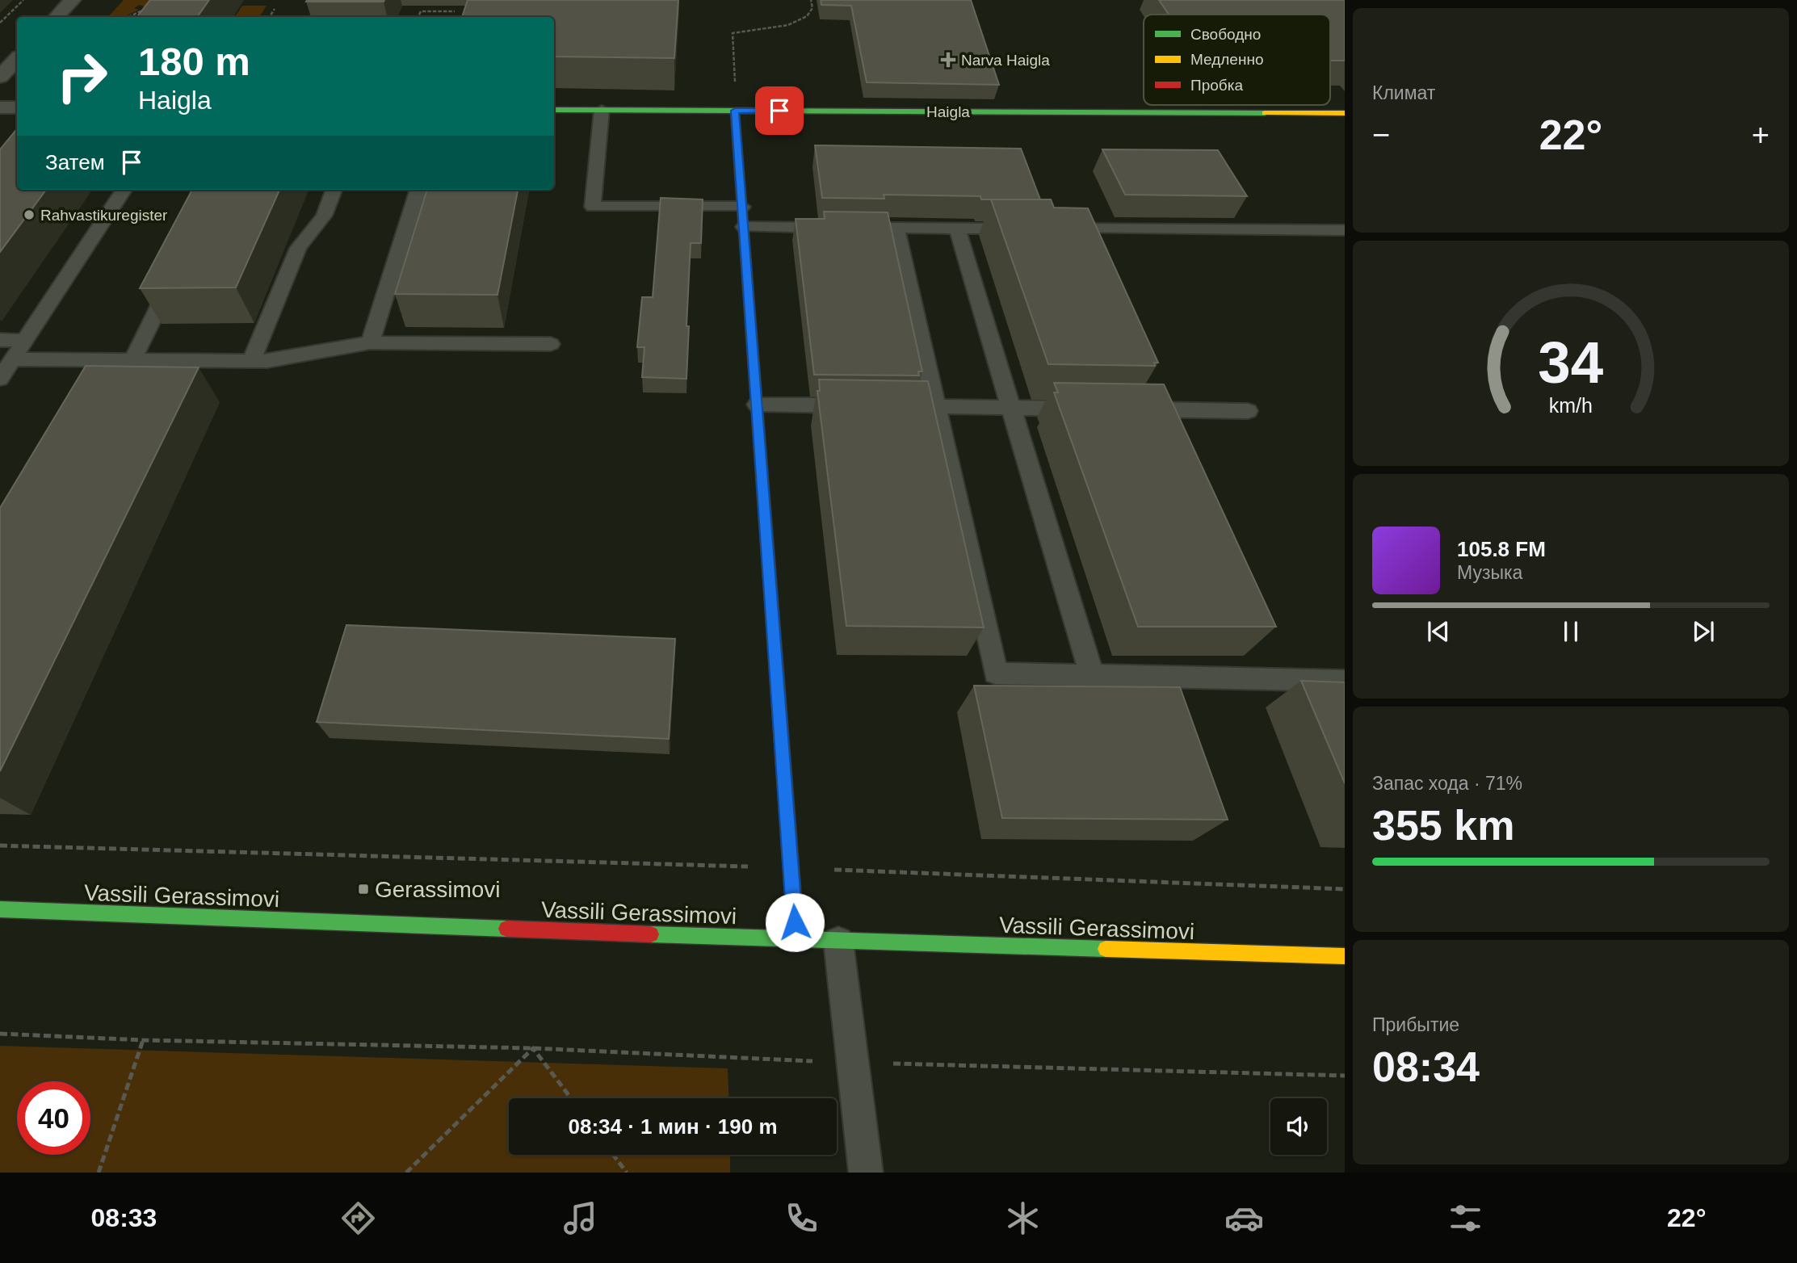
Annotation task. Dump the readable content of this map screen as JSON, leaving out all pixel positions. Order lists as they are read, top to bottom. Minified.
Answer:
{"streets":{"street":["Haigla","Vassili Gerassimovi"]},"places":{"health":["Narva Haigla"],"other":["Rahvastikuregister"],"transit":["Gerassimovi"]},"legend":["Свободно","Медленно","Пробка"],"page":{"tile":["Климат",["Запас хода · 71%","355 km"],["Прибытие","08:34"]],"turn":["180 m","Haigla"],"heat":["−","22°","+"],"then":"Затем","song":["105.8 FM","Музыка"],"limit":"40","trip":"08:34 · 1 мин · 190 m","tabs":["08:33","22°"],"gauge":["34","km/h"]}}
